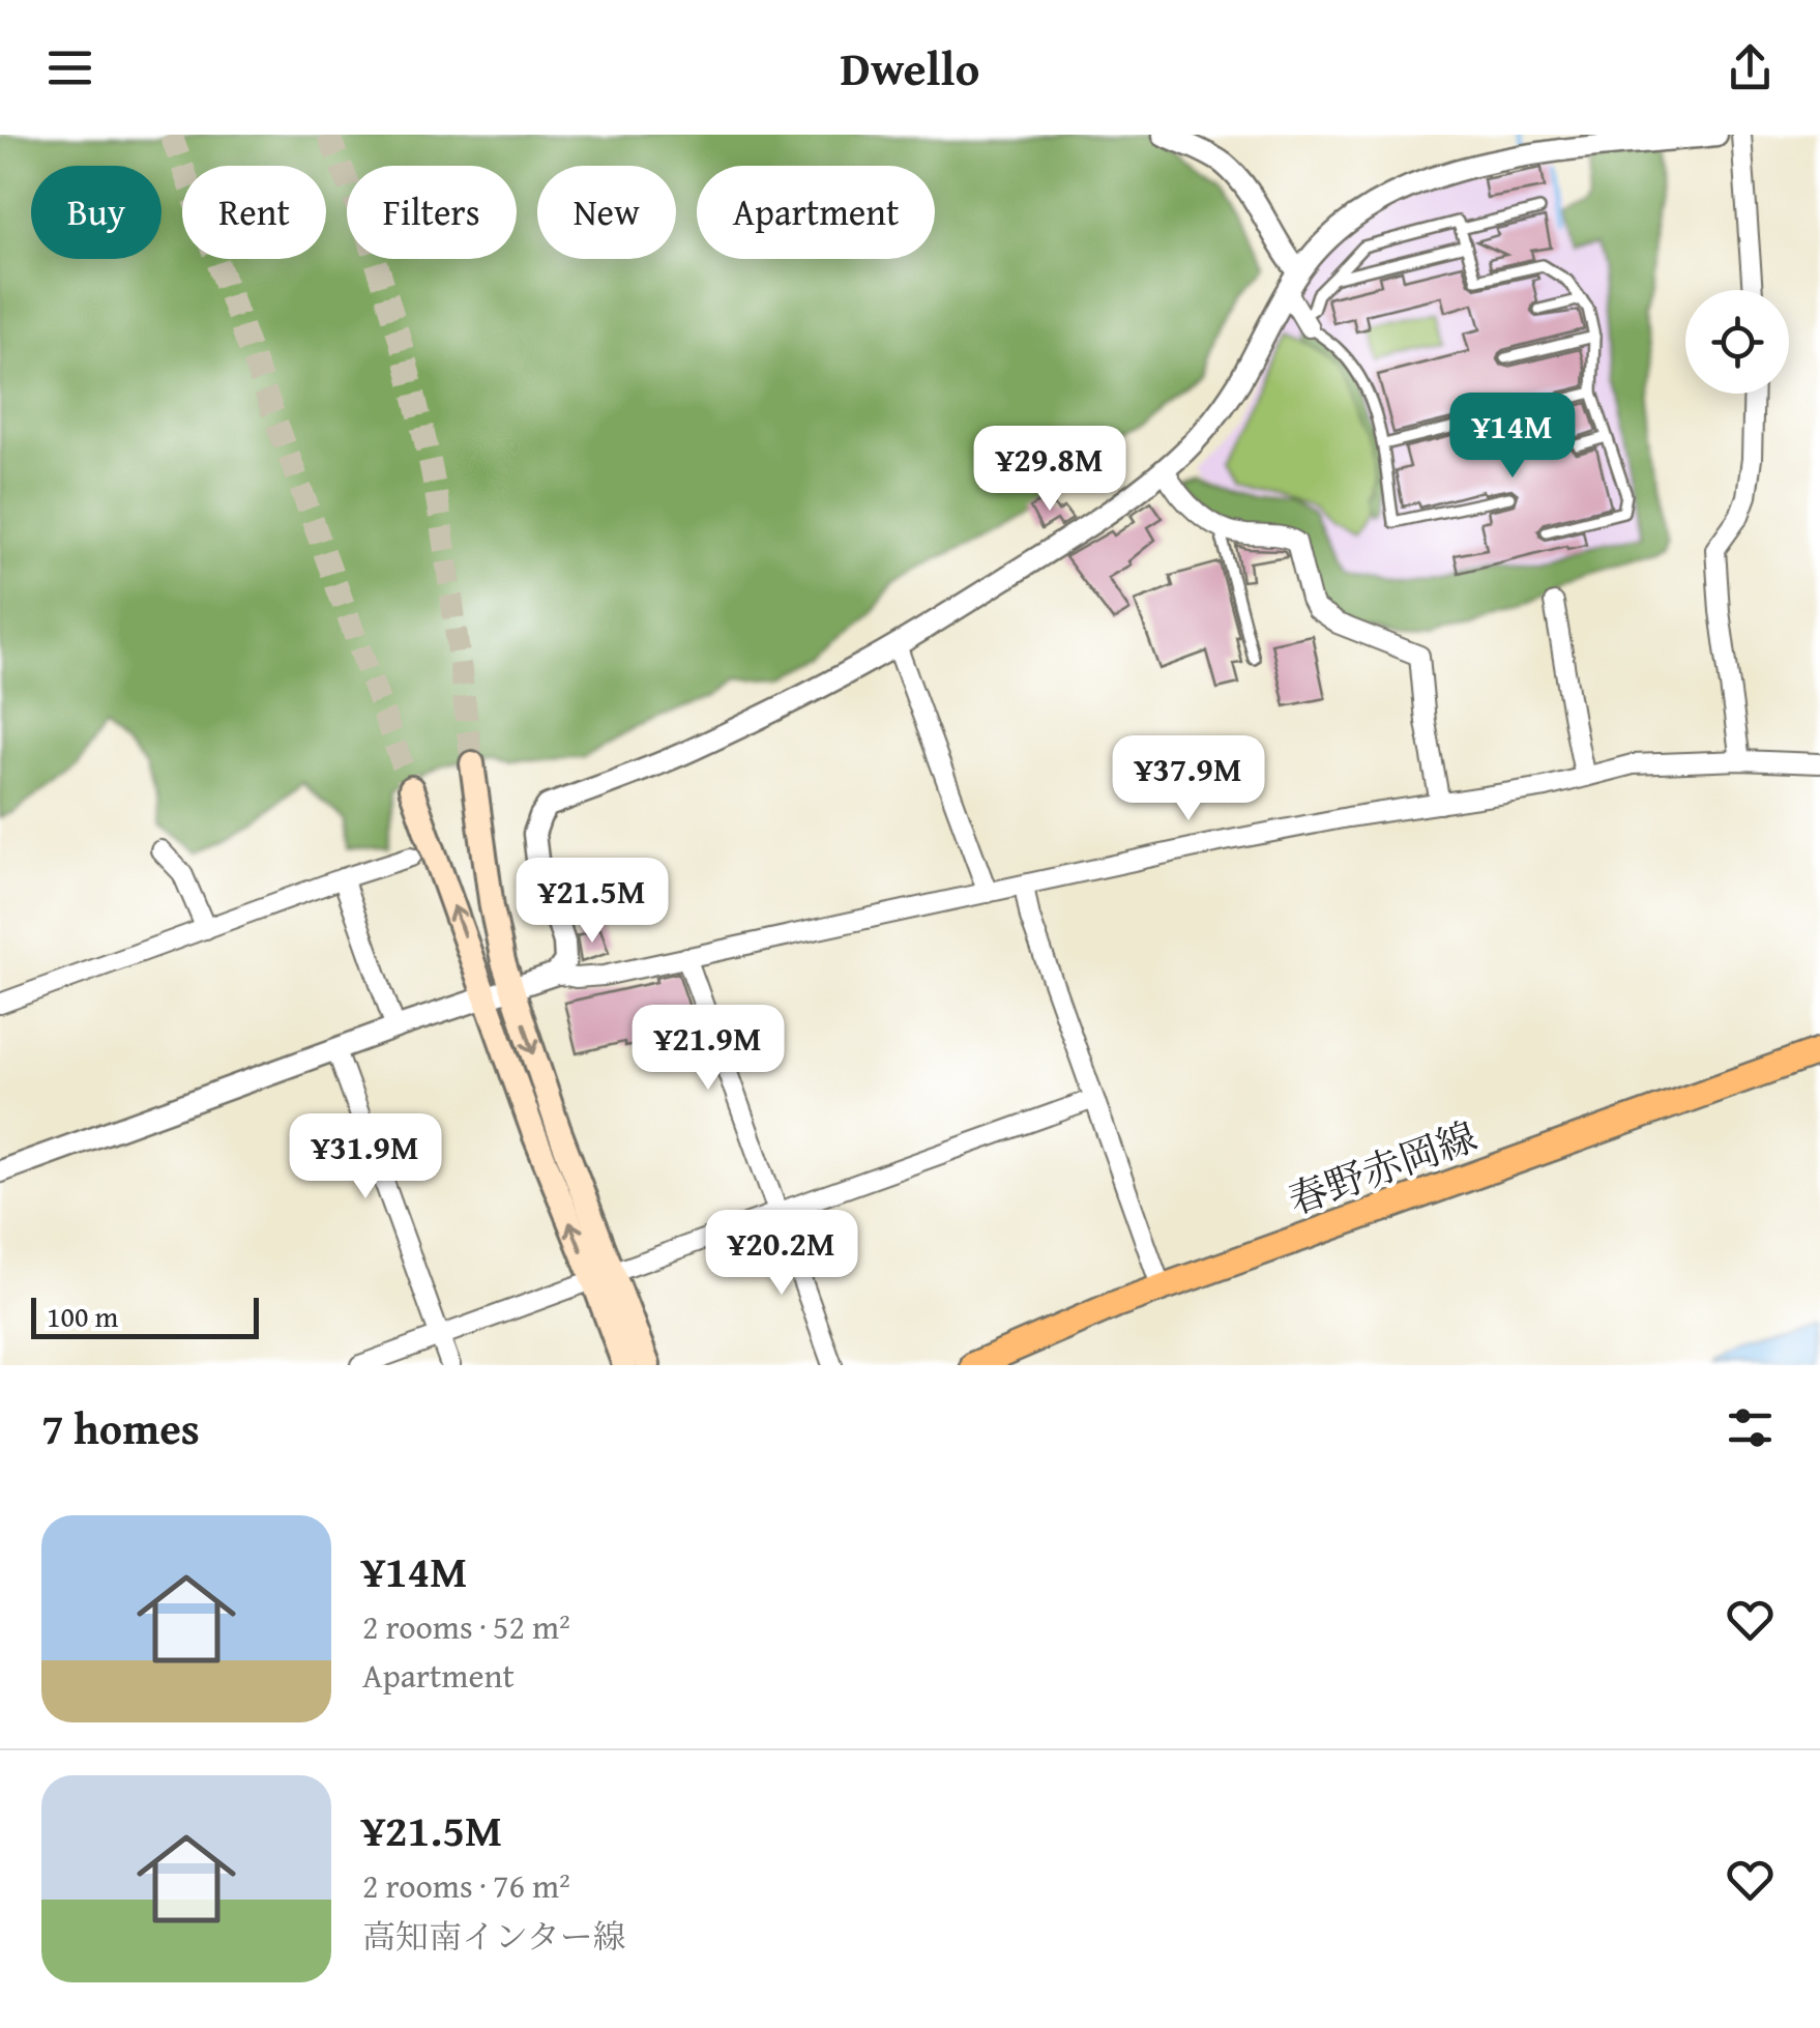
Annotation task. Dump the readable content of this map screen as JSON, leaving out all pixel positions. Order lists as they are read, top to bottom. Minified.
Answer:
{"streets":{"main road":["春野赤岡線"]},"scale_bar":"100 m","page":{"header":"Dwello","chip":["Buy","Rent","Filters","New","Apartment"],"price":["¥14M","¥29.8M","¥37.9M","¥21.5M","¥21.9M","¥31.9M","¥20.2M"],"scale":"100 m","heading":"7 homes","list":[{"name":"¥14M","note":"2 rooms · 52 m² · Apartment"},{"name":"¥21.5M","note":"2 rooms · 76 m² · 高知南インター線"}]}}
